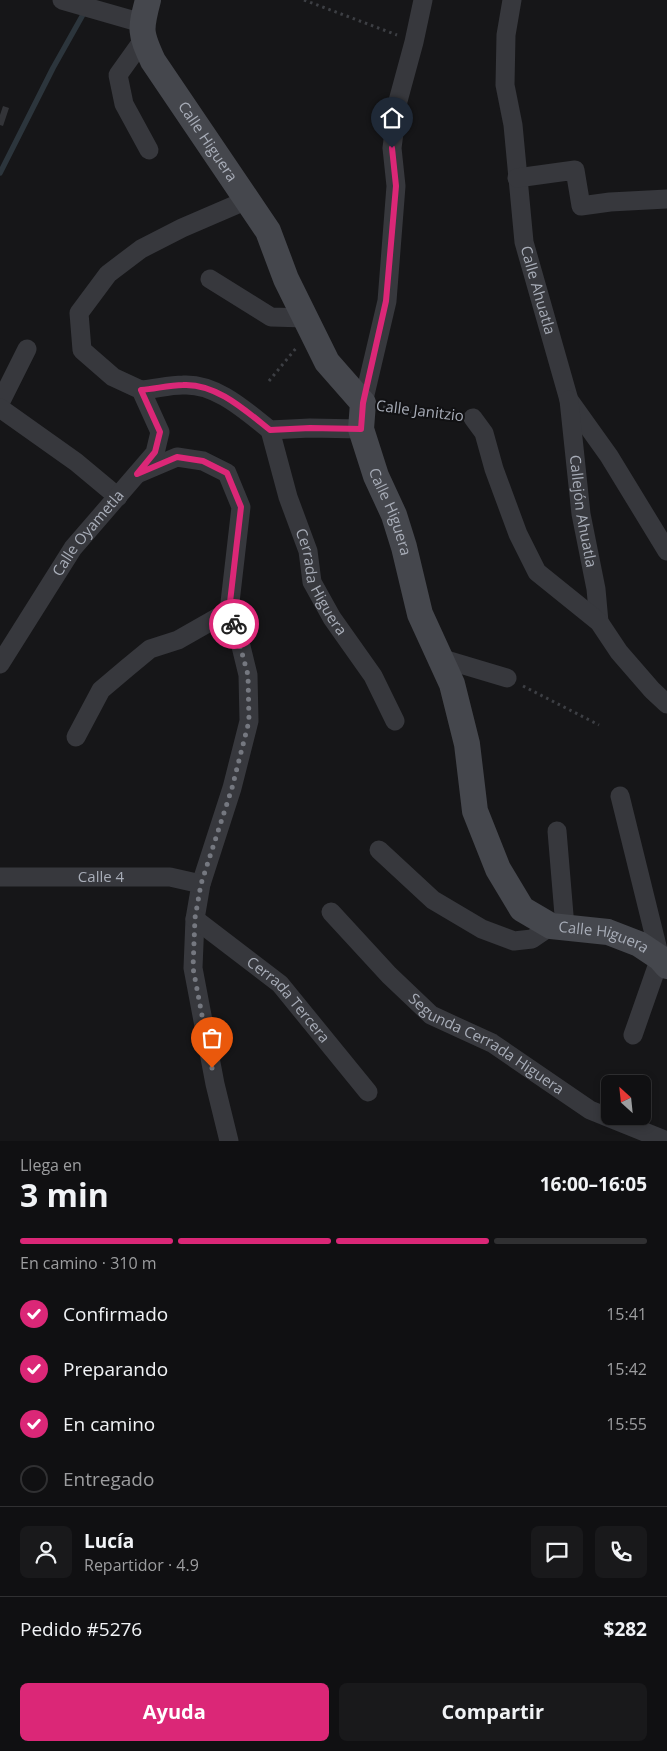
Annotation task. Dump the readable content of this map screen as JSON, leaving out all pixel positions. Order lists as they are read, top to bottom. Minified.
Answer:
{"streets":{"street":["Calle Higuera","Calle Ahuatla","Calle Janitzio","Callejón Ahuatla","Calle Oyametla","Cerrada Higuera","Calle 4","Cerrada Tercera","Segunda Cerrada Higuera"]},"crossings":[["Calle Higuera","Calle Janitzio"],["Calle Ahuatla","Callejón Ahuatla"],["Calle Janitzio","Callejón Ahuatla"]],"north":"top left","page":{"heading":["3 min","Llega en","16:00–16:05"],"panel":["Lucía","Repartidor · 4.9","Pedido #5276","$282"],"bar":"En camino · 310 m","list":[["Confirmado","15:41"],["Preparando","15:42"],["En camino","15:55"],"Entregado"],"buttons":["Ayuda","Compartir"]}}
